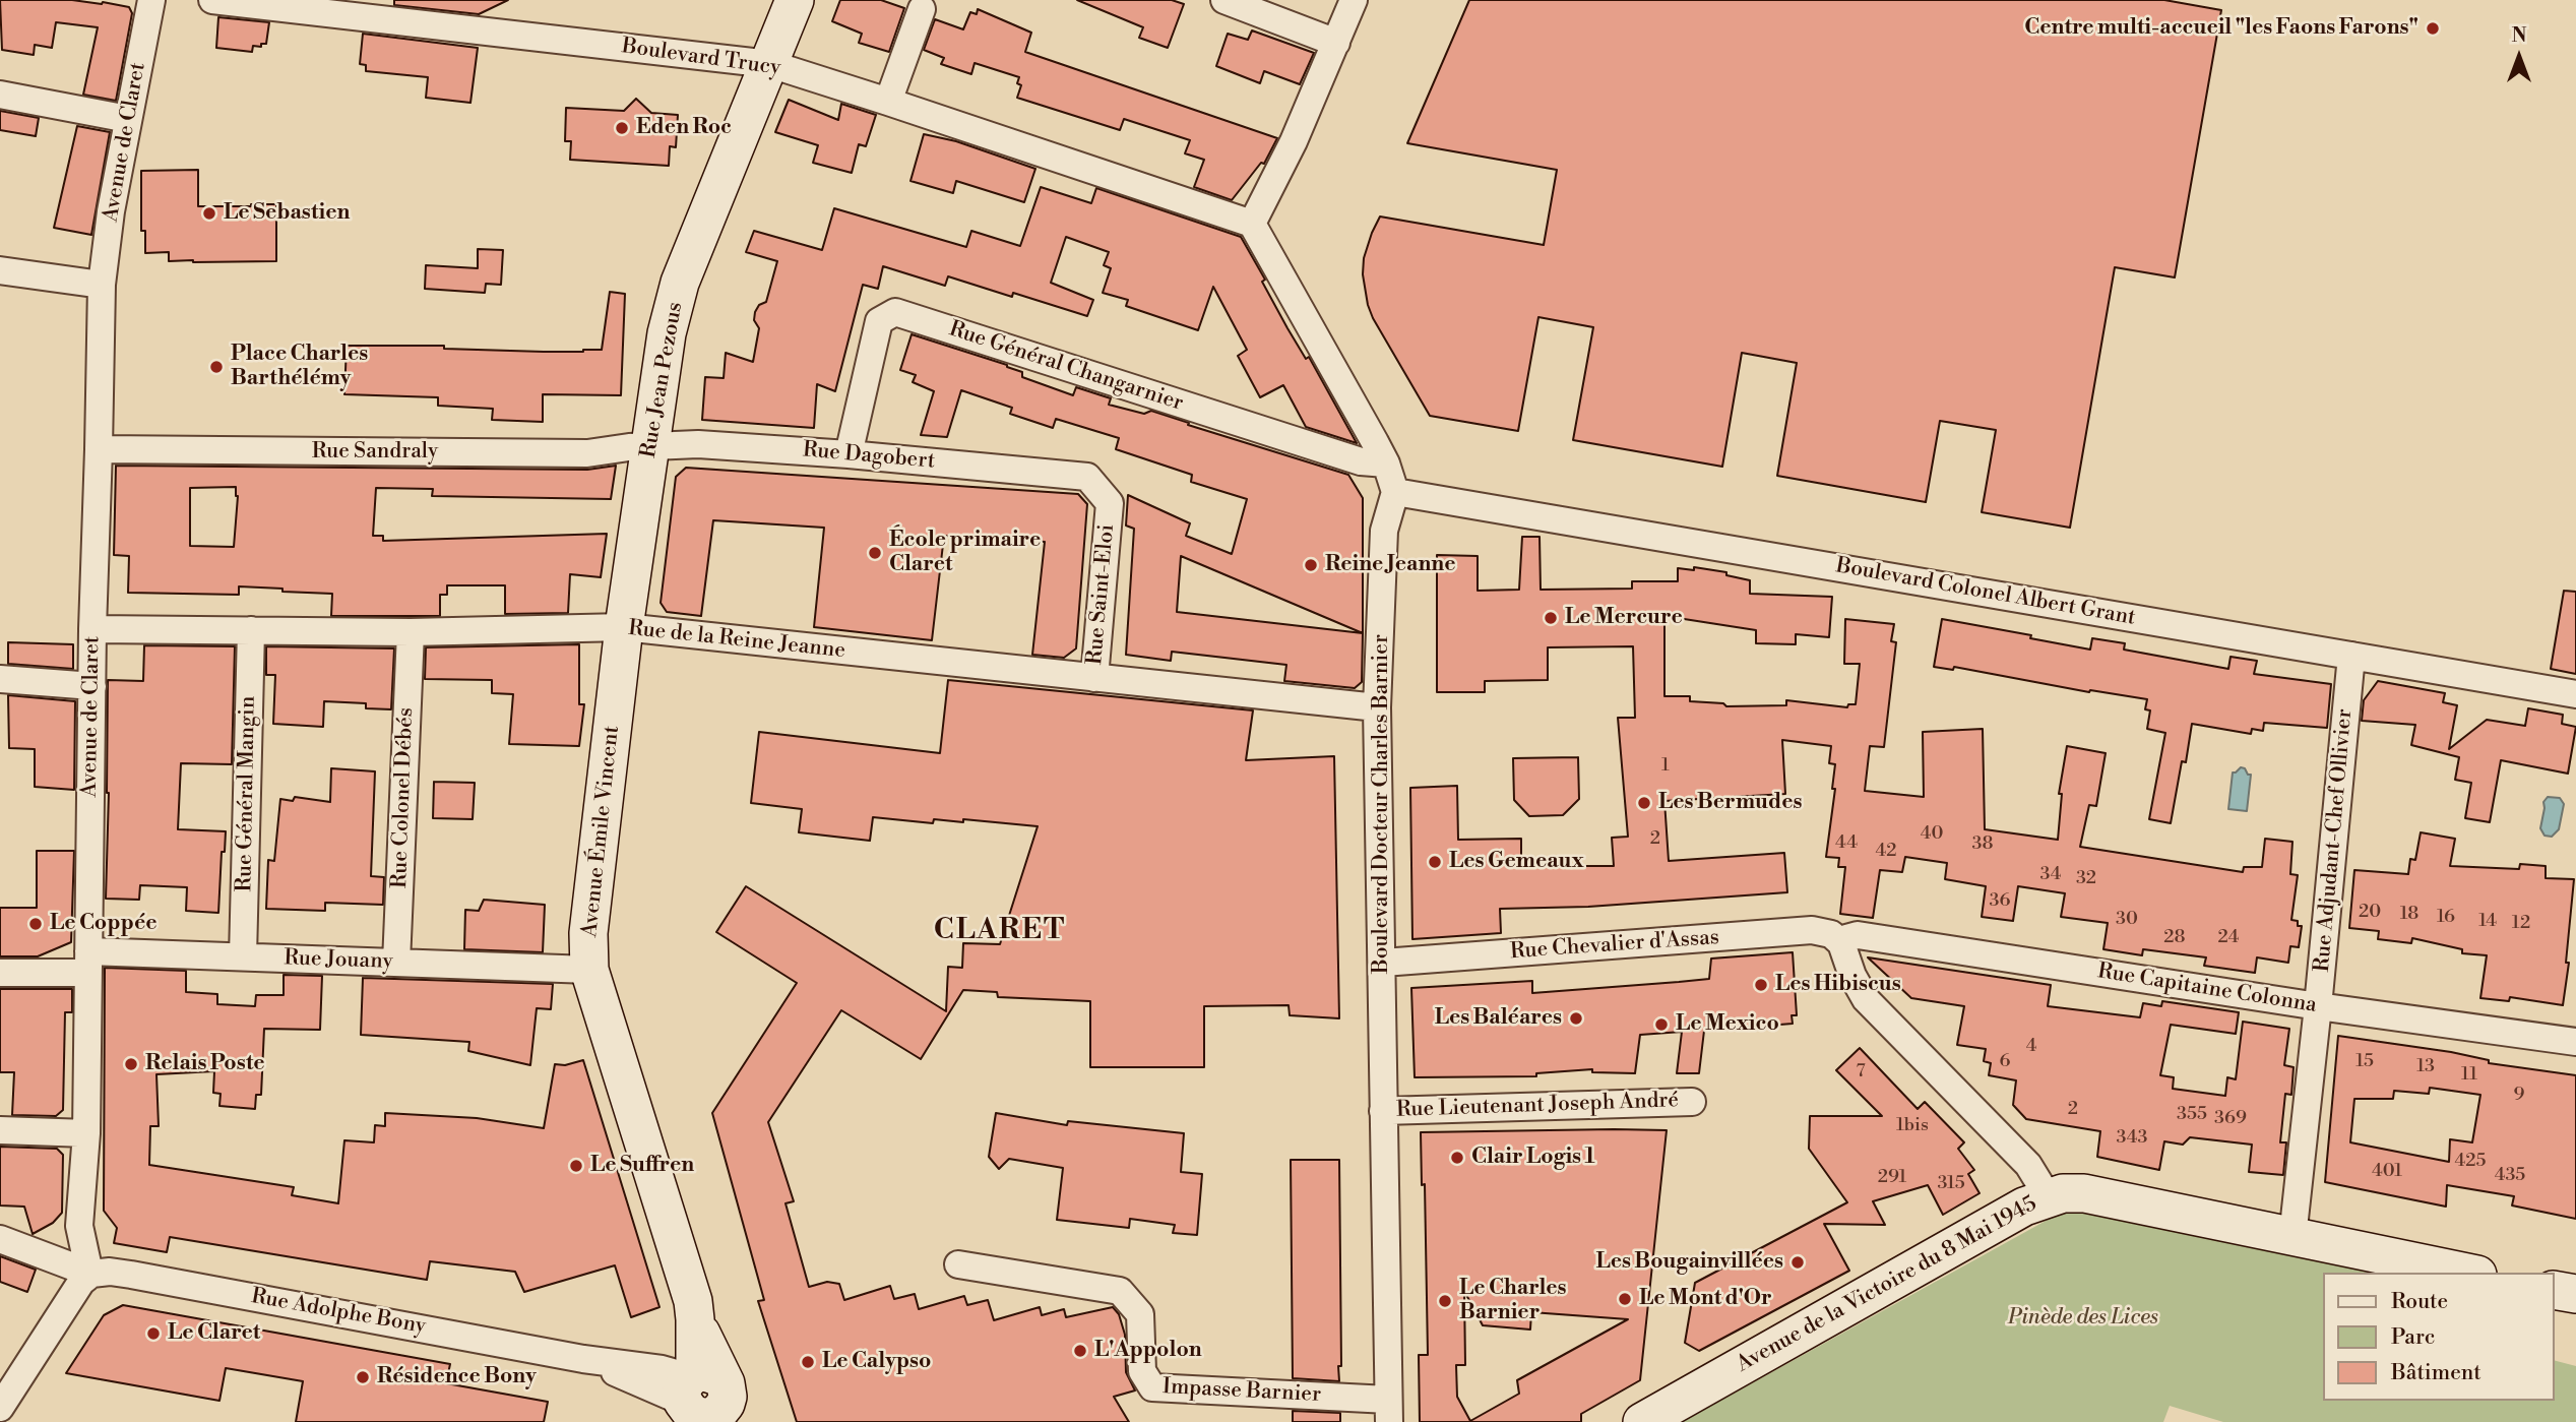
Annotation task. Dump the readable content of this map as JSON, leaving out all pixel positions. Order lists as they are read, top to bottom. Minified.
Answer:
{"streets":{"street":["Boulevard Trucy","Avenue de Claret","Rue Général Changarnier","Rue Jean Pezous","Rue Sandraly","Rue Dagobert","Boulevard Colonel Albert Grant","Rue Saint-Eloi","Rue de la Reine Jeanne","Rue Général Mangin","Rue Colonel Débés","Boulevard Docteur Charles Barnier","Avenue Émile Vincent","Rue Adjudant-Chef Ollivier","Rue Chevalier d'Assas","Rue Jouany","Rue Capitaine Colonna","Rue Lieutenant Joseph André","Avenue de la Victoire du 8 Mai 1945","Rue Adolphe Bony","Impasse Barnier"]},"crossings":[["Boulevard Trucy","Rue Jean Pezous"],["Avenue de Claret","Rue Sandraly"],["Avenue de Claret","Rue de la Reine Jeanne"],["Avenue de Claret","Rue Jouany"],["Avenue de Claret","Rue Adolphe Bony"],["Rue Général Changarnier","Rue Dagobert"],["Rue Jean Pezous","Rue Sandraly"],["Rue Jean Pezous","Rue Dagobert"],["Rue Jean Pezous","Rue de la Reine Jeanne"],["Rue Jean Pezous","Avenue Émile Vincent"],["Rue Sandraly","Rue Dagobert"],["Rue Dagobert","Rue Saint-Eloi"],["Boulevard Colonel Albert Grant","Boulevard Docteur Charles Barnier"],["Boulevard Colonel Albert Grant","Rue Adjudant-Chef Ollivier"],["Rue Saint-Eloi","Rue de la Reine Jeanne"],["Rue de la Reine Jeanne","Rue Général Mangin"],["Rue de la Reine Jeanne","Rue Colonel Débés"],["Rue de la Reine Jeanne","Boulevard Docteur Charles Barnier"],["Rue de la Reine Jeanne","Avenue Émile Vincent"],["Rue Général Mangin","Rue Jouany"],["Rue Colonel Débés","Rue Jouany"],["Boulevard Docteur Charles Barnier","Rue Chevalier d'Assas"],["Boulevard Docteur Charles Barnier","Rue Lieutenant Joseph André"],["Boulevard Docteur Charles Barnier","Impasse Barnier"],["Avenue Émile Vincent","Rue Jouany"],["Avenue Émile Vincent","Rue Adolphe Bony"],["Rue Adjudant-Chef Ollivier","Rue Capitaine Colonna"],["Rue Adjudant-Chef Ollivier","Avenue de la Victoire du 8 Mai 1945"],["Rue Chevalier d'Assas","Rue Capitaine Colonna"]],"districts":["CLARET"],"parks":["Pinède des Lices"],"places":["Centre multi-accueil \"les Faons Farons\"","Eden Roc","Le Sebastien","Place Charles Barthélémy","École primaire Claret","Reine Jeanne","Le Mercure","Les Bermudes","Les Gemeaux","Le Coppée","Les Hibiscus","Les Baléares","Le Mexico","Relais Poste","Clair Logis 1","Le Suffren","Les Bougainvillées","Le Mont d'Or","Le Charles Barnier","Le Claret","L'Appolon","Le Calypso","Résidence Bony"],"house_numbers":["1","40","2","44","38","42","34","32","36","20","18","16","30","14","12","28","24","4","6","15","13","7","11","9","2","355","369","1bis","343","425","401","435","291","315"],"legend":["Route","Parc","Bâtiment"],"north":"top"}
